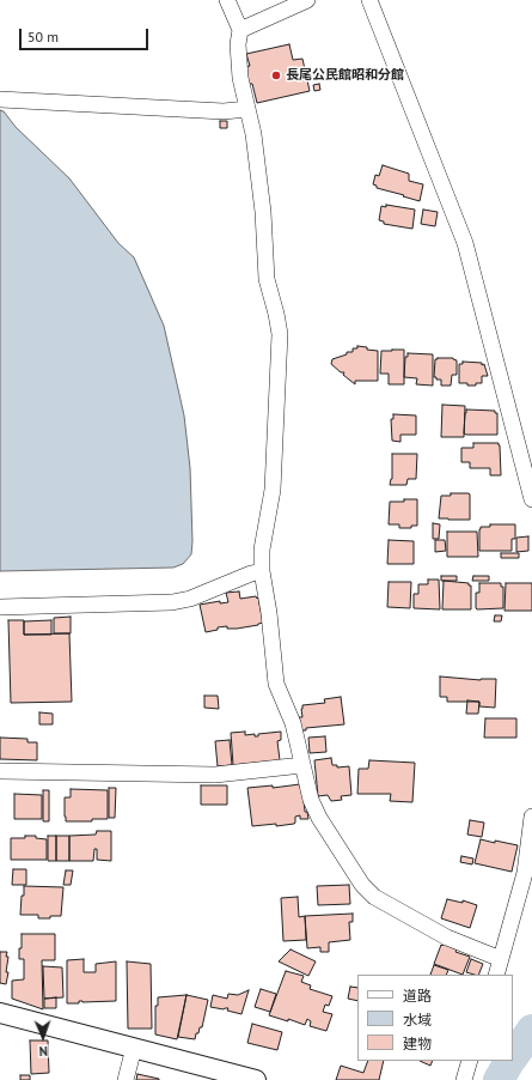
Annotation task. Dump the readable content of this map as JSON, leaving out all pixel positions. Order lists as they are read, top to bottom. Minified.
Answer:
{"places":["長尾公民館昭和分館"],"legend":["道路","水域","建物"],"scale_bar":"50 m","north":"bottom"}
